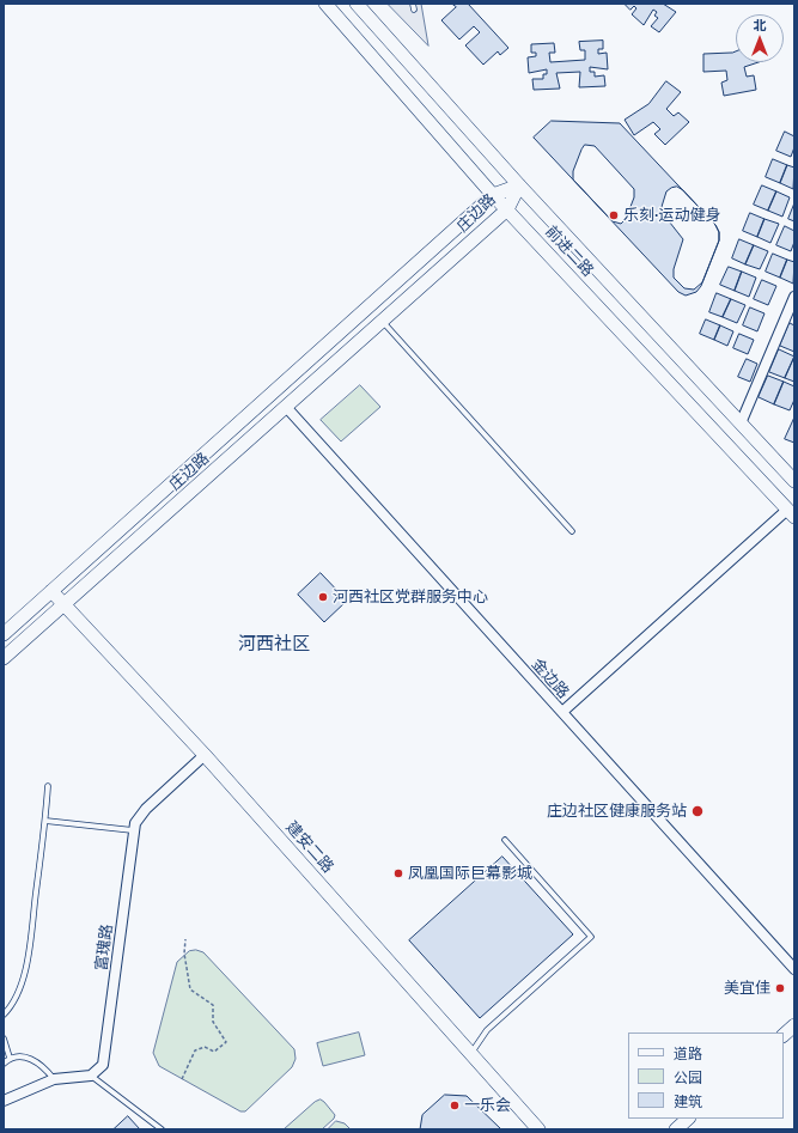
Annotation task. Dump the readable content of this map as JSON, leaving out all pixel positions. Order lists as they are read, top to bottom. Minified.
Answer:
{"streets":{"main road":["庄边路","前进二路","建安二路"],"street":["金边路","富瑰路"]},"crossings":[["庄边路","前进二路"],["庄边路","金边路"],["庄边路","建安二路"],["建安二路","富瑰路"]],"districts":["河西社区"],"places":["乐刻·运动健身","河西社区党群服务中心","庄边社区健康服务站","凤凰国际巨幕影城","美宜佳","一乐会"],"legend":["道路","公园","建筑"],"north":"top"}
